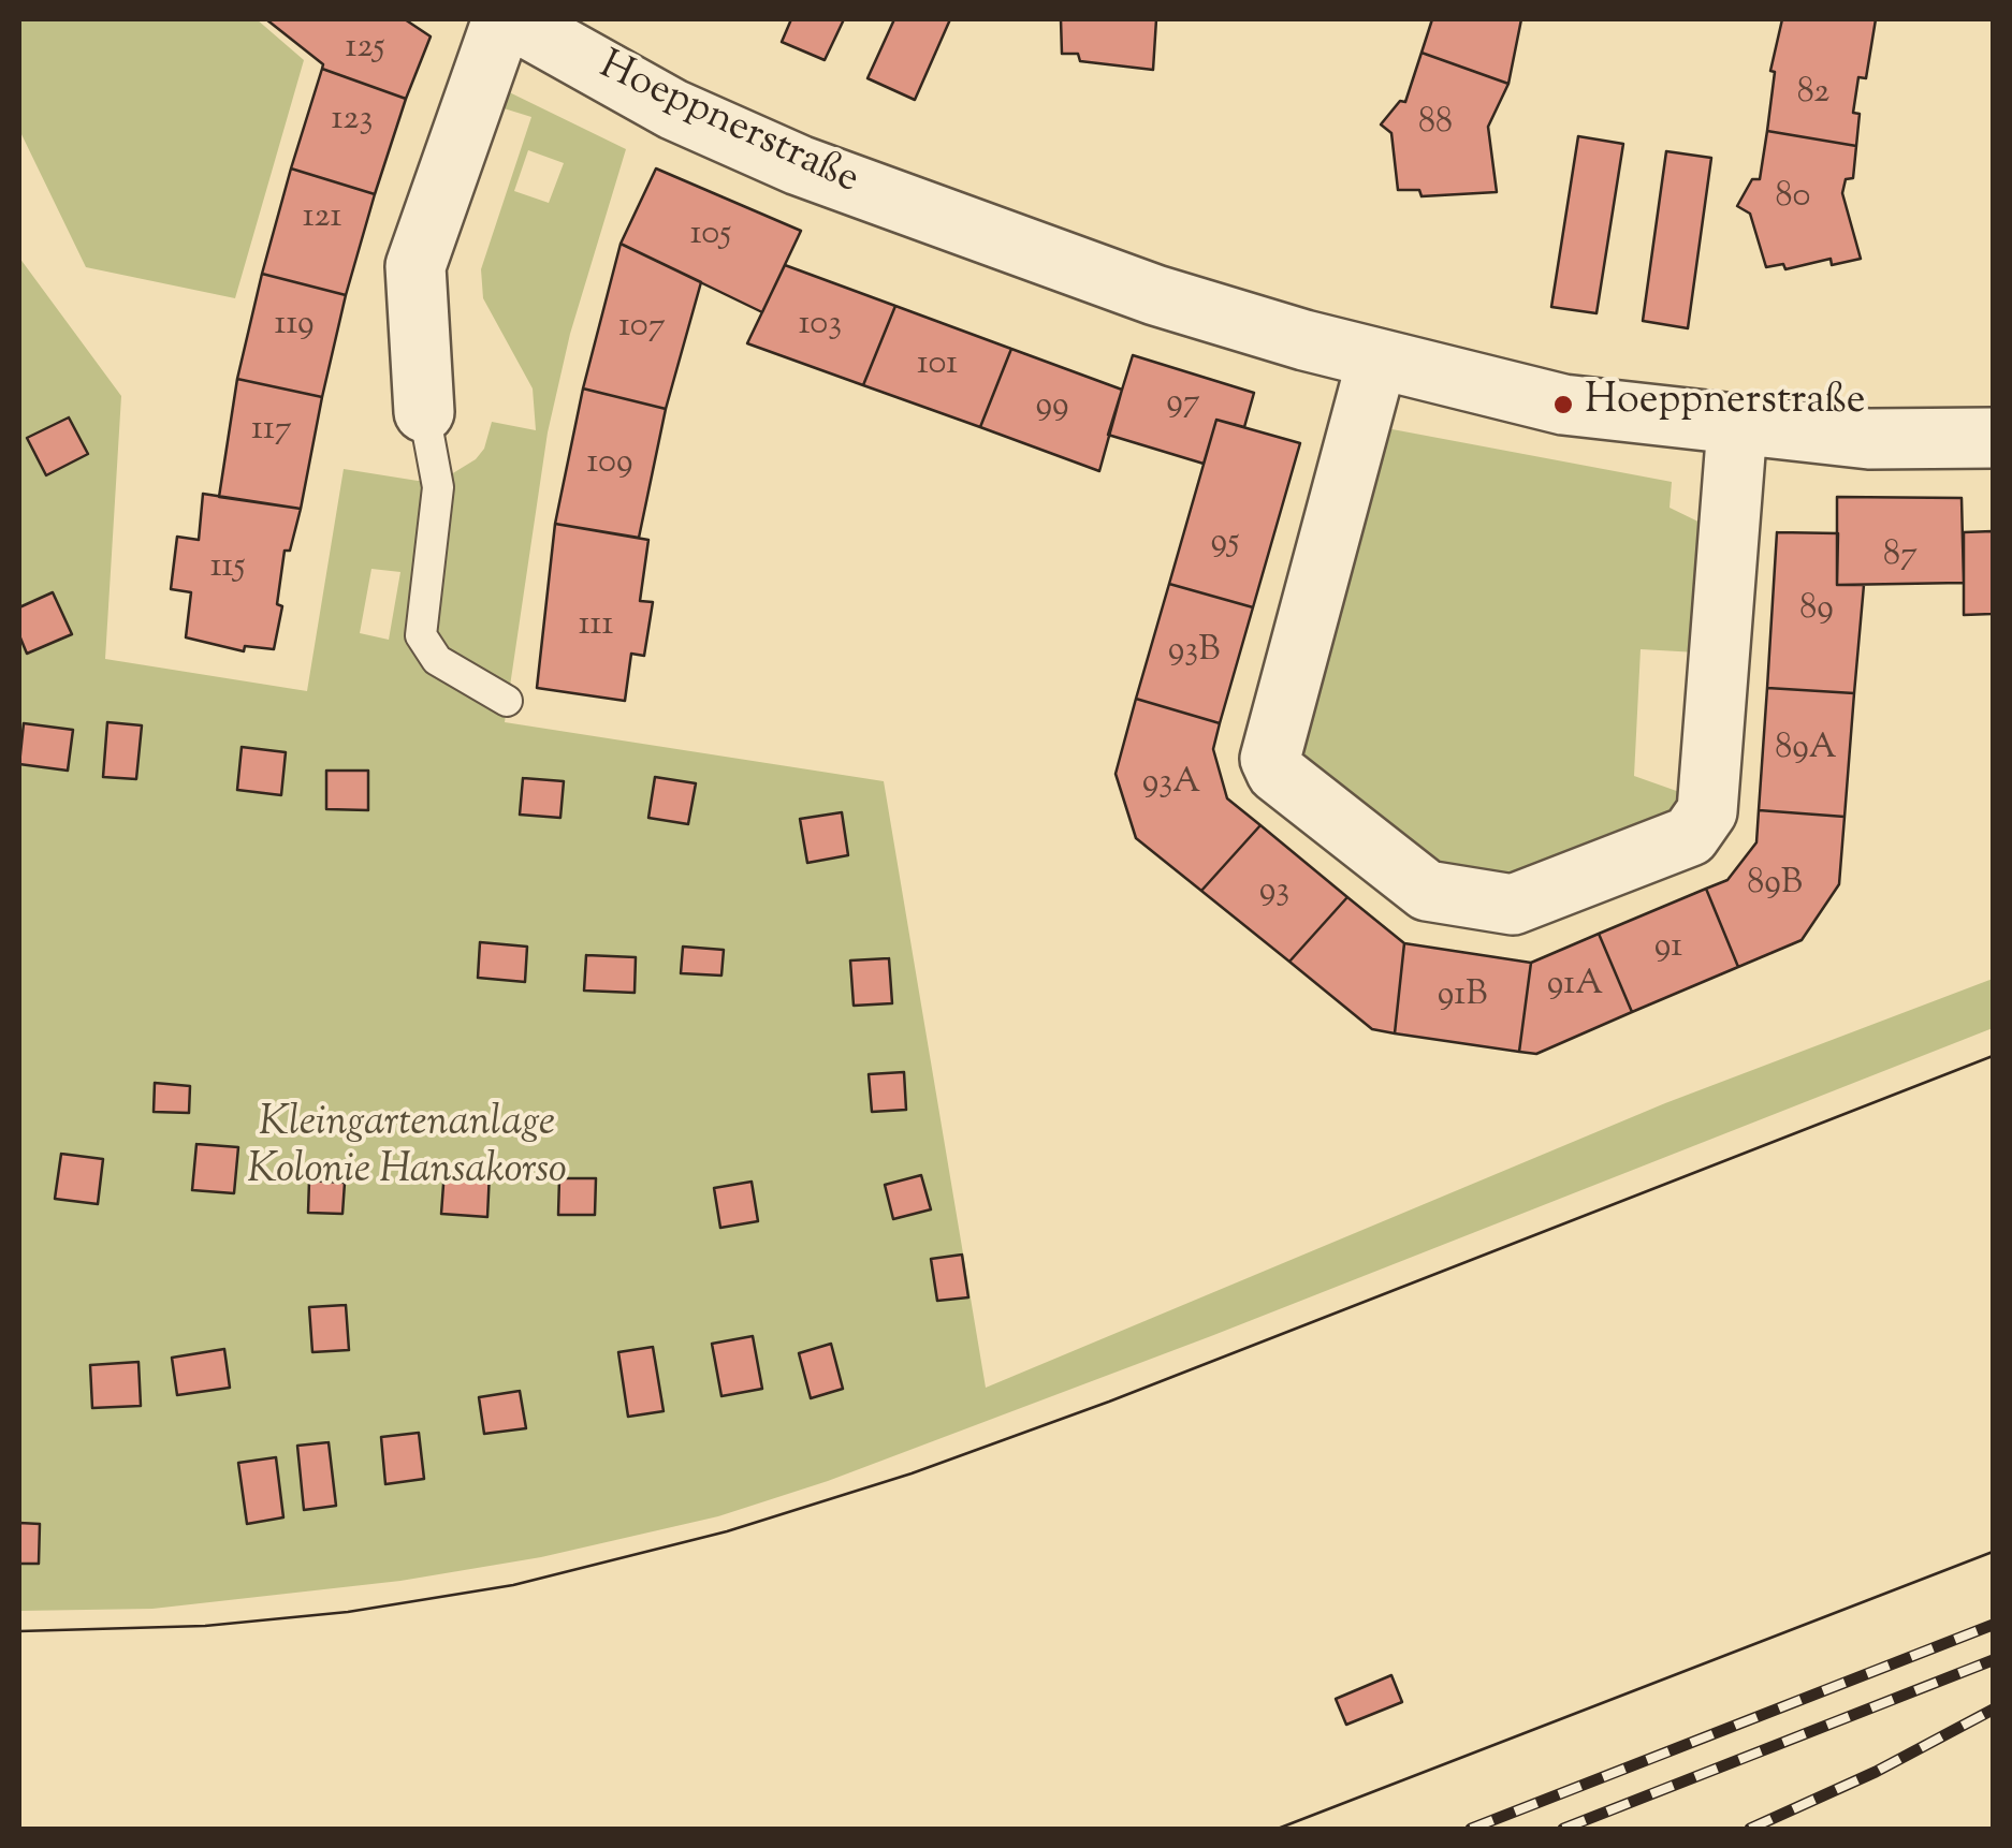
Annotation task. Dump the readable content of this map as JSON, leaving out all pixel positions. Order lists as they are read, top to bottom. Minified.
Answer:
{"streets":{"street":["Hoeppnerstraße"]},"parks":["Kleingartenanlage Kolonie Hansakorso"],"places":["Hoeppnerstraße"],"house_numbers":["125","82","123","88","80","121","105","119","103","107","101","97","99","117","109","95","87","115","89","111","93B","89A","93A","89B","93","91","91A","91B"]}
